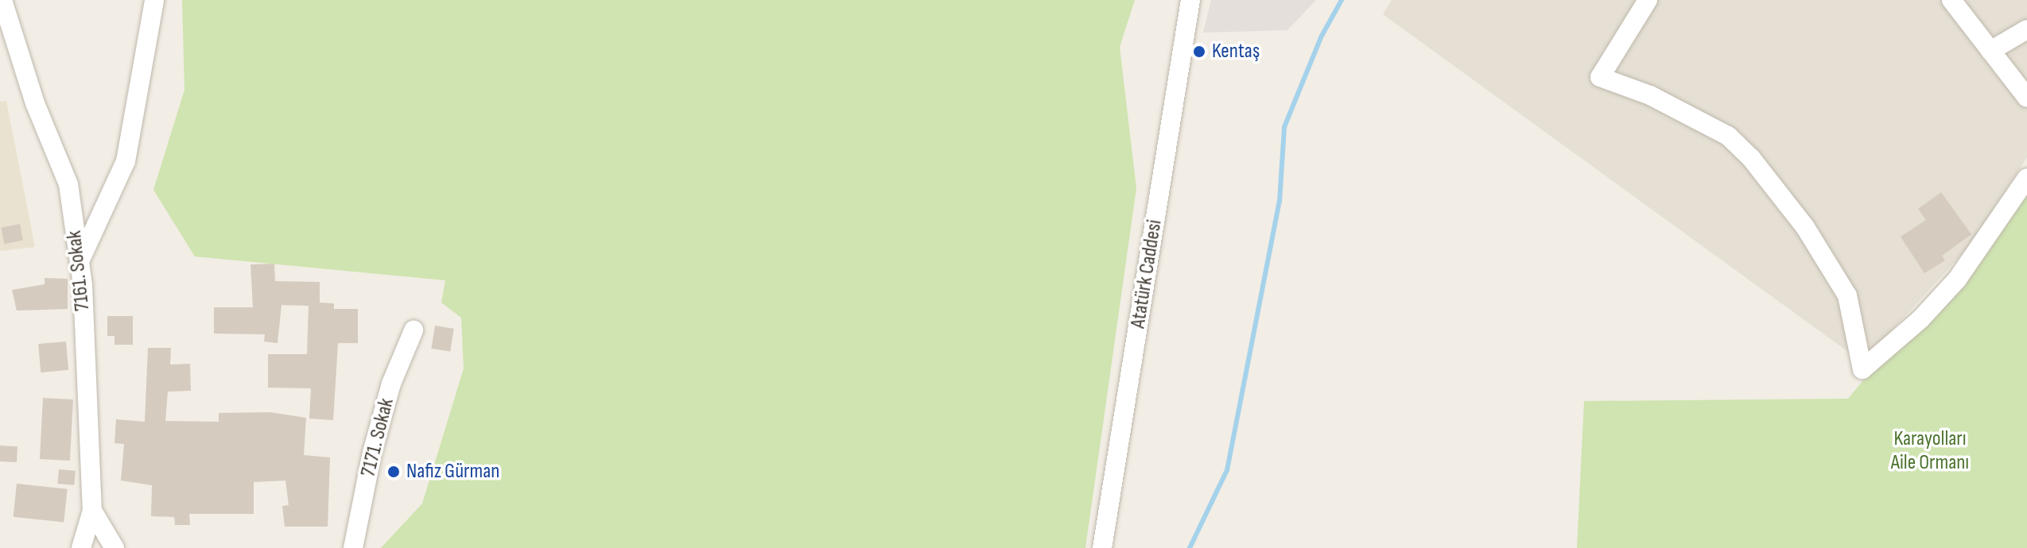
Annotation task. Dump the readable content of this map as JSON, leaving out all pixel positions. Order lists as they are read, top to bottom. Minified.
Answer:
{"streets":{"street":["7161. Sokak","Atatürk Caddesi","7171. Sokak"]},"parks":["Karayolları Aile Ormanı"],"places":["Kentaş","Nafiz Gürman"]}
